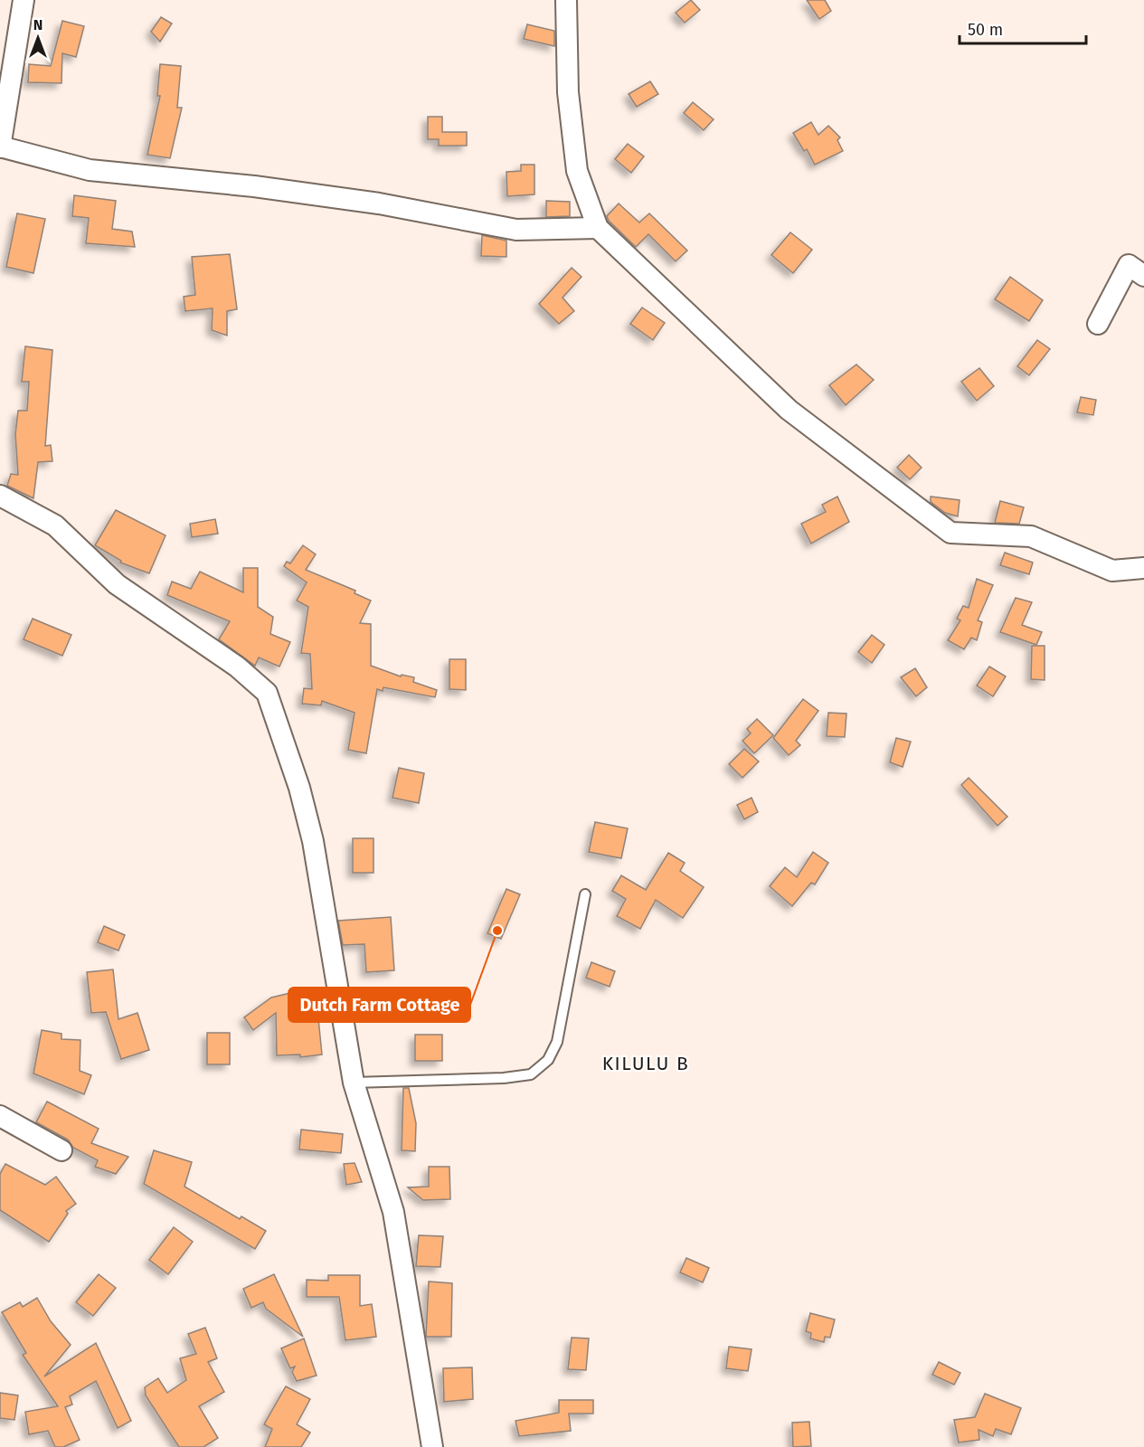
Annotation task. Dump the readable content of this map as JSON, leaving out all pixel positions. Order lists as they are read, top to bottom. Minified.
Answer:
{"districts":["KILULU B"],"places":["Dutch Farm Cottage"],"scale_bar":"50 m","north":"top"}
